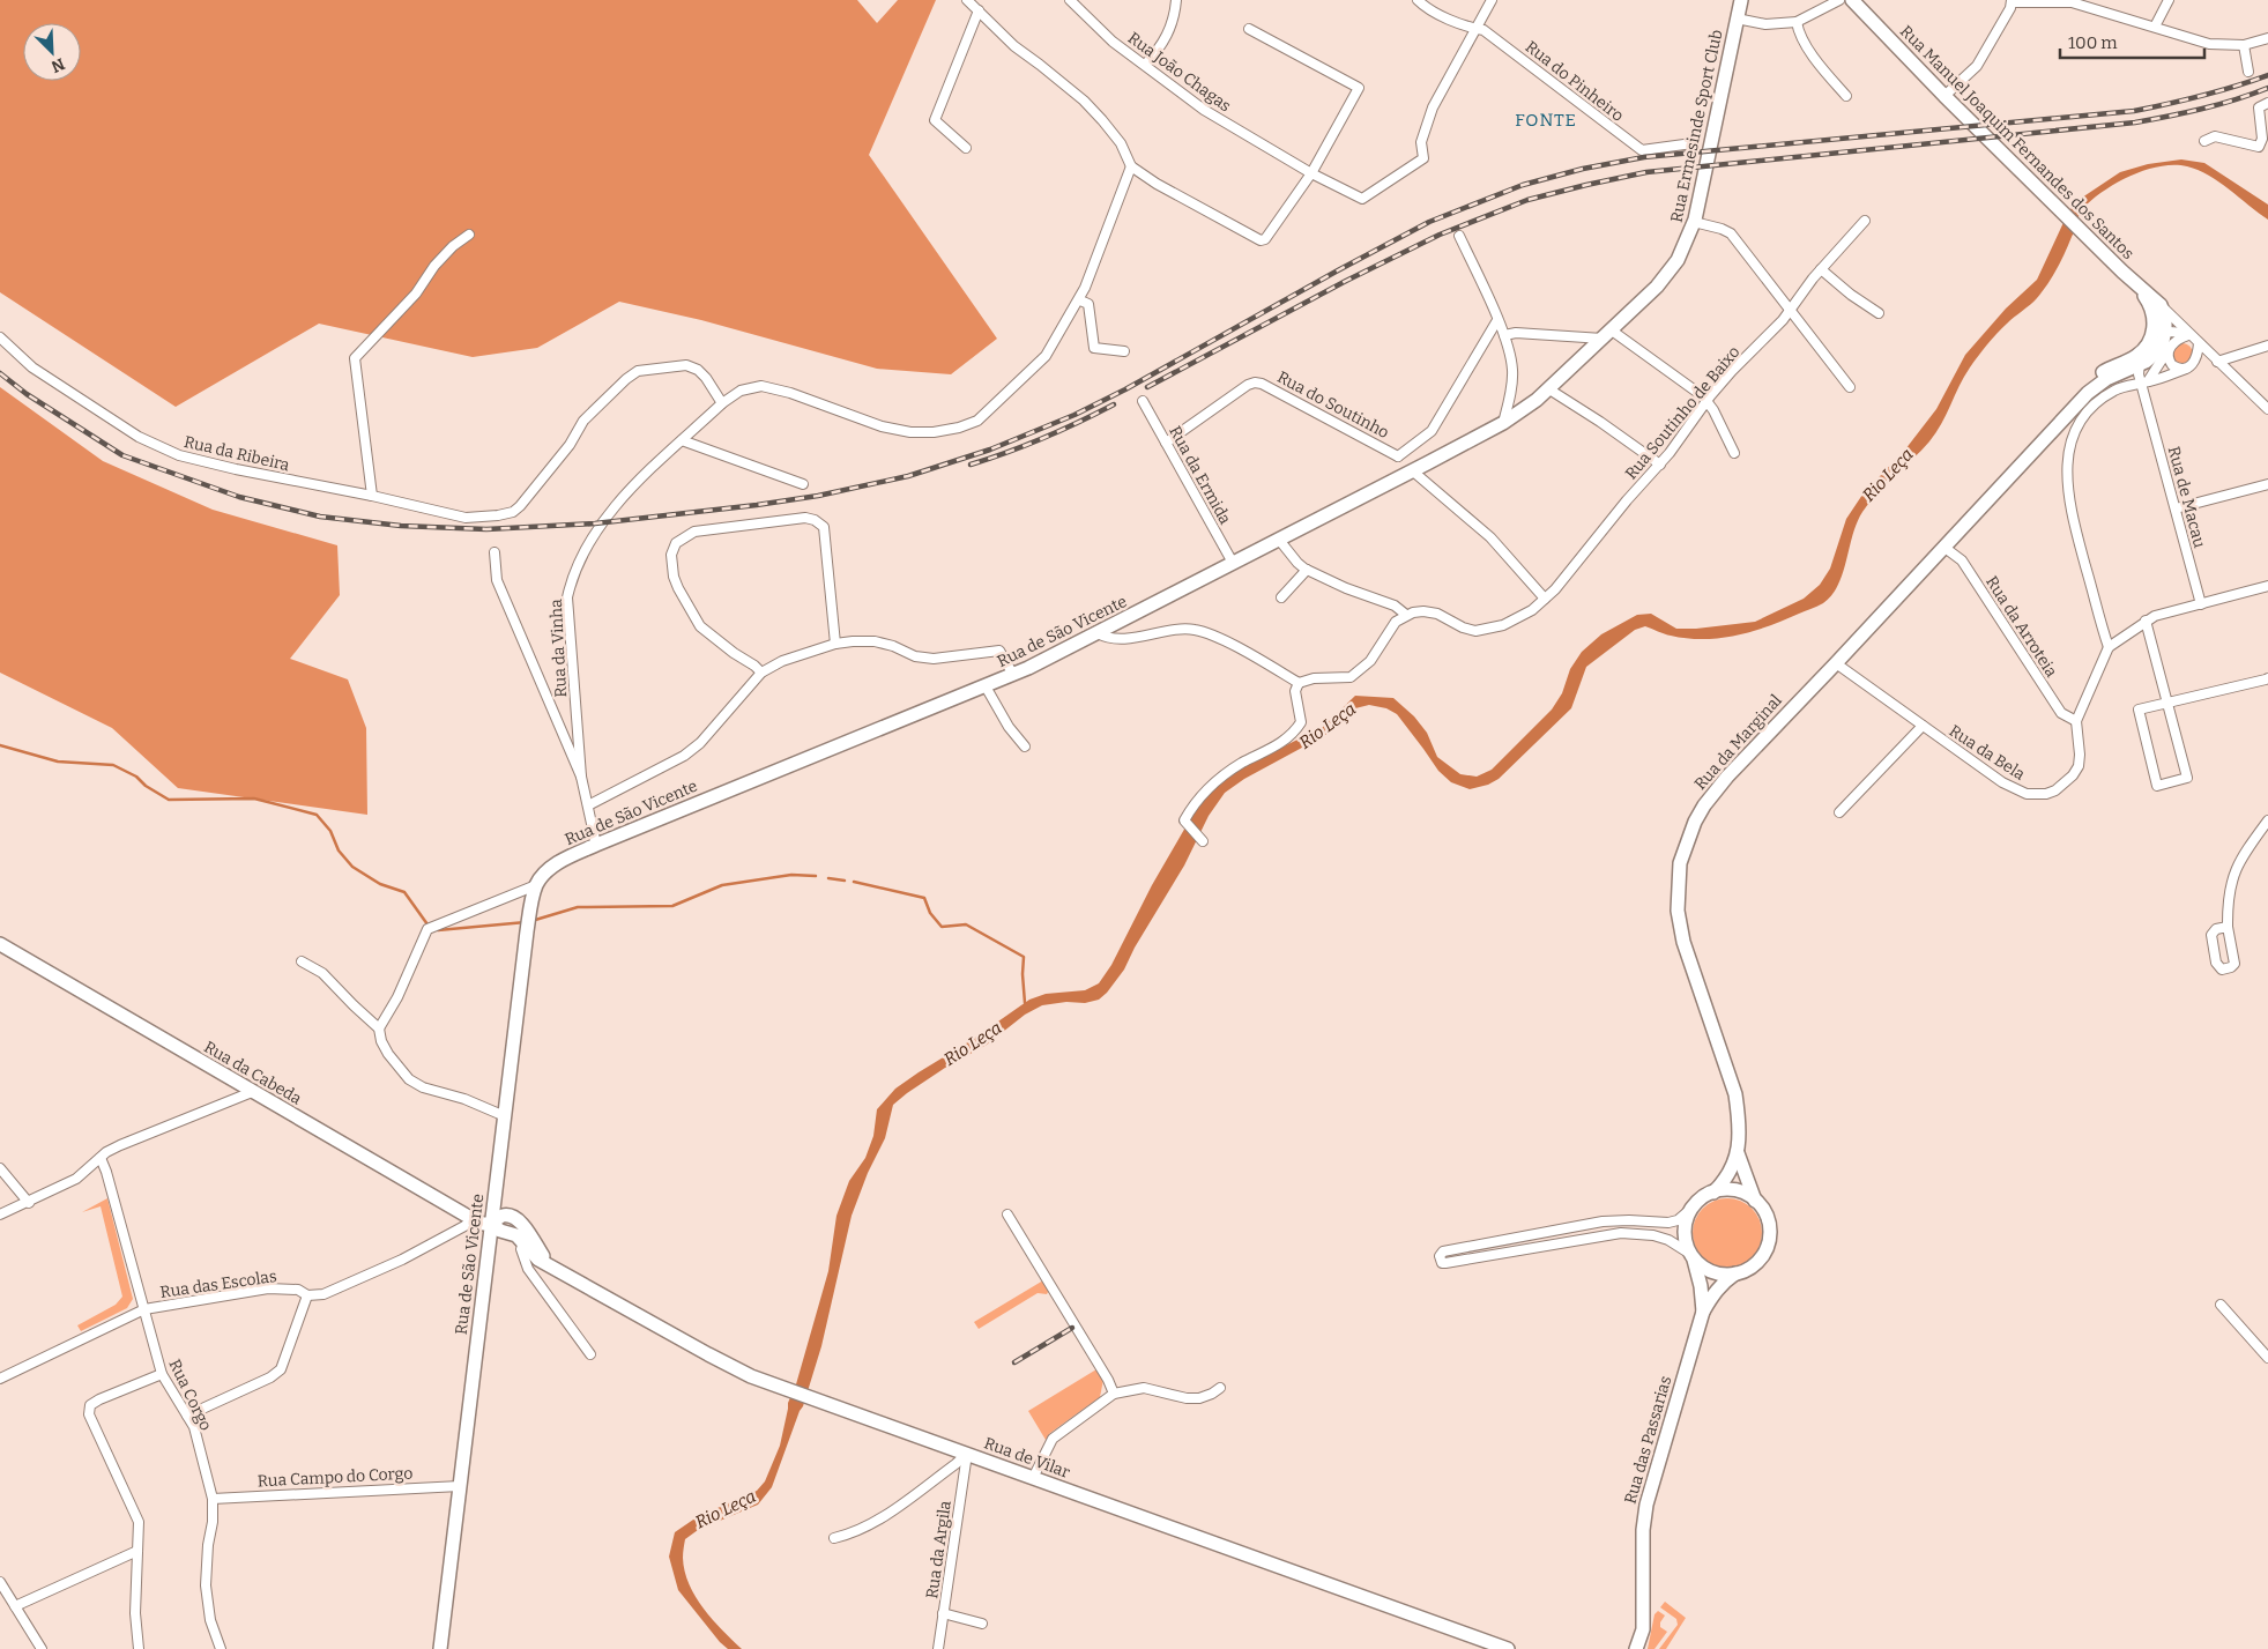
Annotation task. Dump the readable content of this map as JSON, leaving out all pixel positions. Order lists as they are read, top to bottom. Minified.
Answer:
{"streets":{"street":["Rua João Chagas","Rua do Pinheiro","Rua Ermesinde Sport Club","Rua Manuel Joaquim Fernandes dos Santos","Rua do Soutinho","Rua Soutinho de Baixo","Rua da Ribeira","Rua da Ermida","Rua de Macau","Rua da Arroteia","Rua de São Vicente","Rua da Vinha","Rua da Marginal","Rua da Bela","Rua da Cabeda","Rua das Escolas","Rua Corgo","Rua das Passarias","Rua de Vilar","Rua Campo do Corgo","Rua da Argila"]},"crossings":[["Rua João Chagas","Rua do Pinheiro"],["Rua Ermesinde Sport Club","Rua de São Vicente"],["Rua do Soutinho","Rua da Ermida"],["Rua da Ribeira","Rua da Vinha"],["Rua da Ermida","Rua de São Vicente"],["Rua da Arroteia","Rua da Marginal"],["Rua da Arroteia","Rua da Bela"],["Rua de São Vicente","Rua da Cabeda"],["Rua de São Vicente","Rua de Vilar"],["Rua de São Vicente","Rua Campo do Corgo"],["Rua da Marginal","Rua da Bela"],["Rua da Marginal","Rua das Passarias"],["Rua da Cabeda","Rua das Escolas"],["Rua da Cabeda","Rua de Vilar"],["Rua das Escolas","Rua Corgo"],["Rua Corgo","Rua Campo do Corgo"],["Rua de Vilar","Rua da Argila"]],"districts":["FONTE"],"water":["Rio Leça"],"scale_bar":"100 m","north":"bottom right"}
